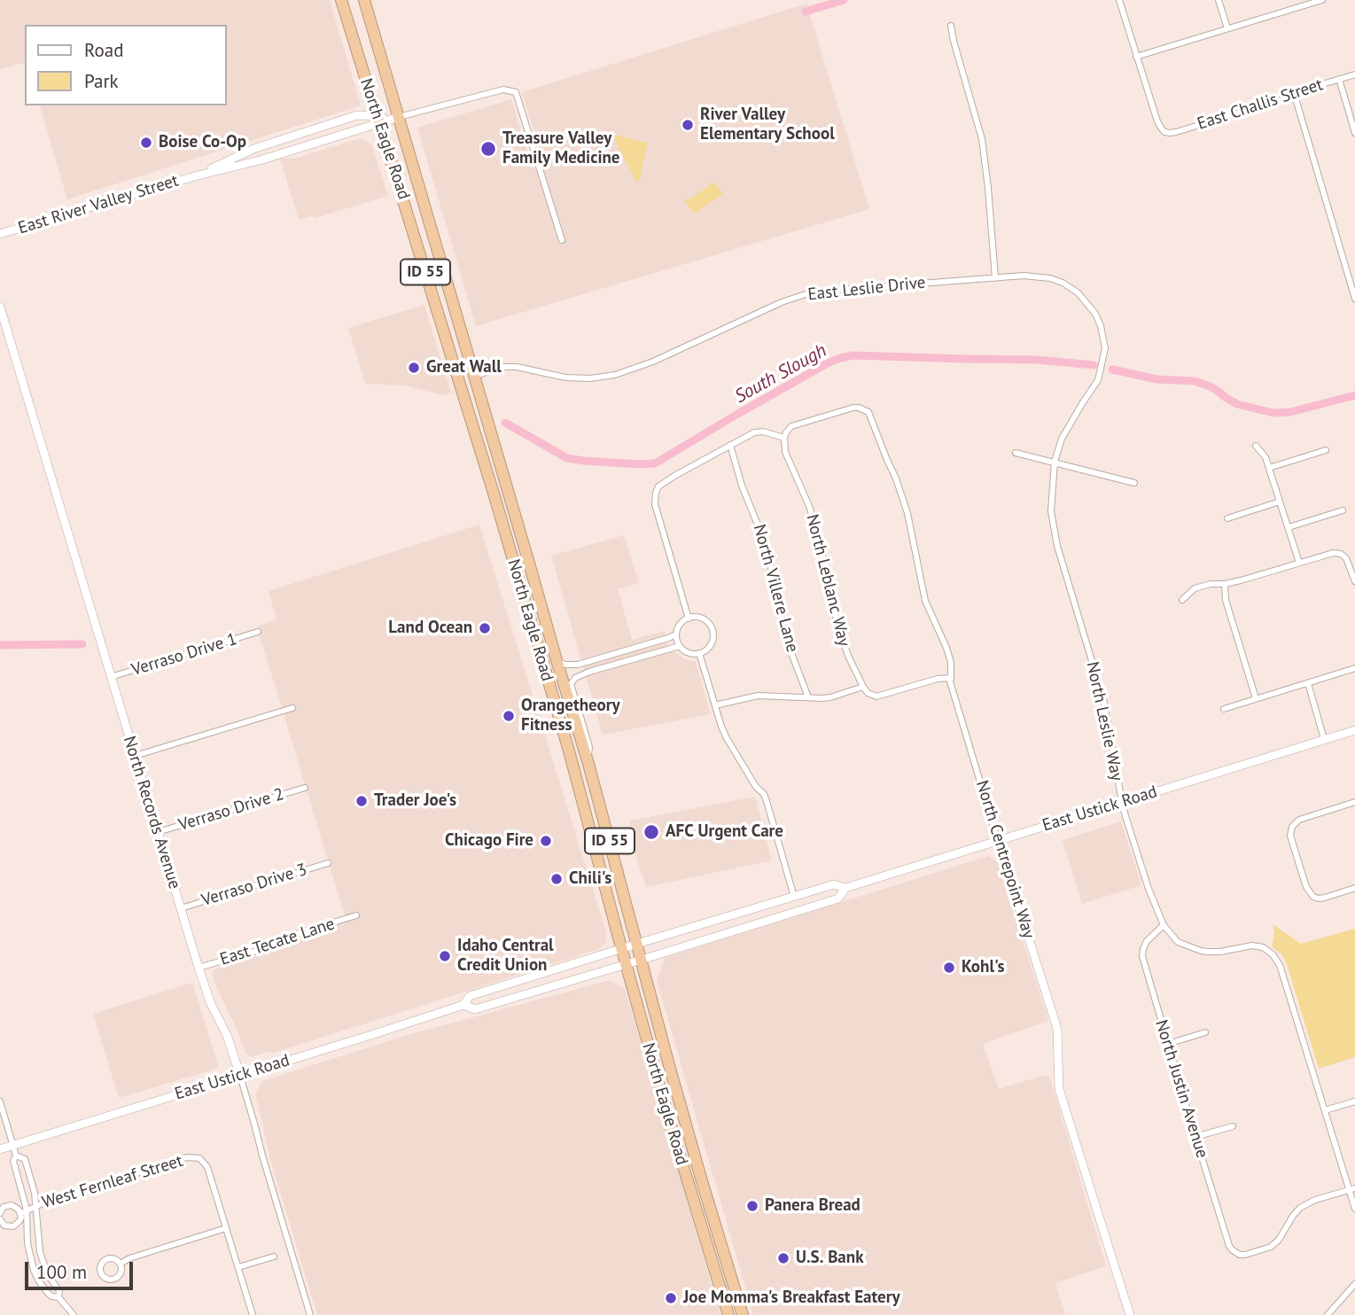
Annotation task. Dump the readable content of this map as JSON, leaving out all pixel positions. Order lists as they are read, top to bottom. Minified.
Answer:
{"streets":{"highway":["North Eagle Road","ID 55"],"street":["East Challis Street","East River Valley Street","East Leslie Drive","North Leblanc Way","North Villere Lane","Verraso Drive 1","North Leslie Way","East Ustick Road","Verraso Drive 2","North Records Avenue","North Centrepoint Way","Verraso Drive 3","East Tecate Lane","North Justin Avenue","West Fernleaf Street"]},"crossings":[["North Eagle Road","East River Valley Street"],["North Eagle Road","East Leslie Drive"],["North Eagle Road","East Ustick Road"],["East Leslie Drive","North Leslie Way"],["North Leblanc Way","North Centrepoint Way"],["Verraso Drive 1","North Records Avenue"],["North Leslie Way","East Ustick Road"],["North Leslie Way","North Justin Avenue"],["East Ustick Road","North Records Avenue"],["East Ustick Road","North Centrepoint Way"],["Verraso Drive 2","North Records Avenue"],["North Records Avenue","Verraso Drive 3"],["North Records Avenue","East Tecate Lane"]],"water":["South Slough"],"places":["River Valley Elementary School","Boise Co-Op","Treasure Valley Family Medicine","Great Wall","Land Ocean","Orangetheory Fitness","Trader Joe's","AFC Urgent Care","Chicago Fire","Chili's","Idaho Central Credit Union","Kohl's","Panera Bread","U.S. Bank","Joe Momma's Breakfast Eatery"],"legend":["Road","Park"],"scale_bar":"100 m"}
